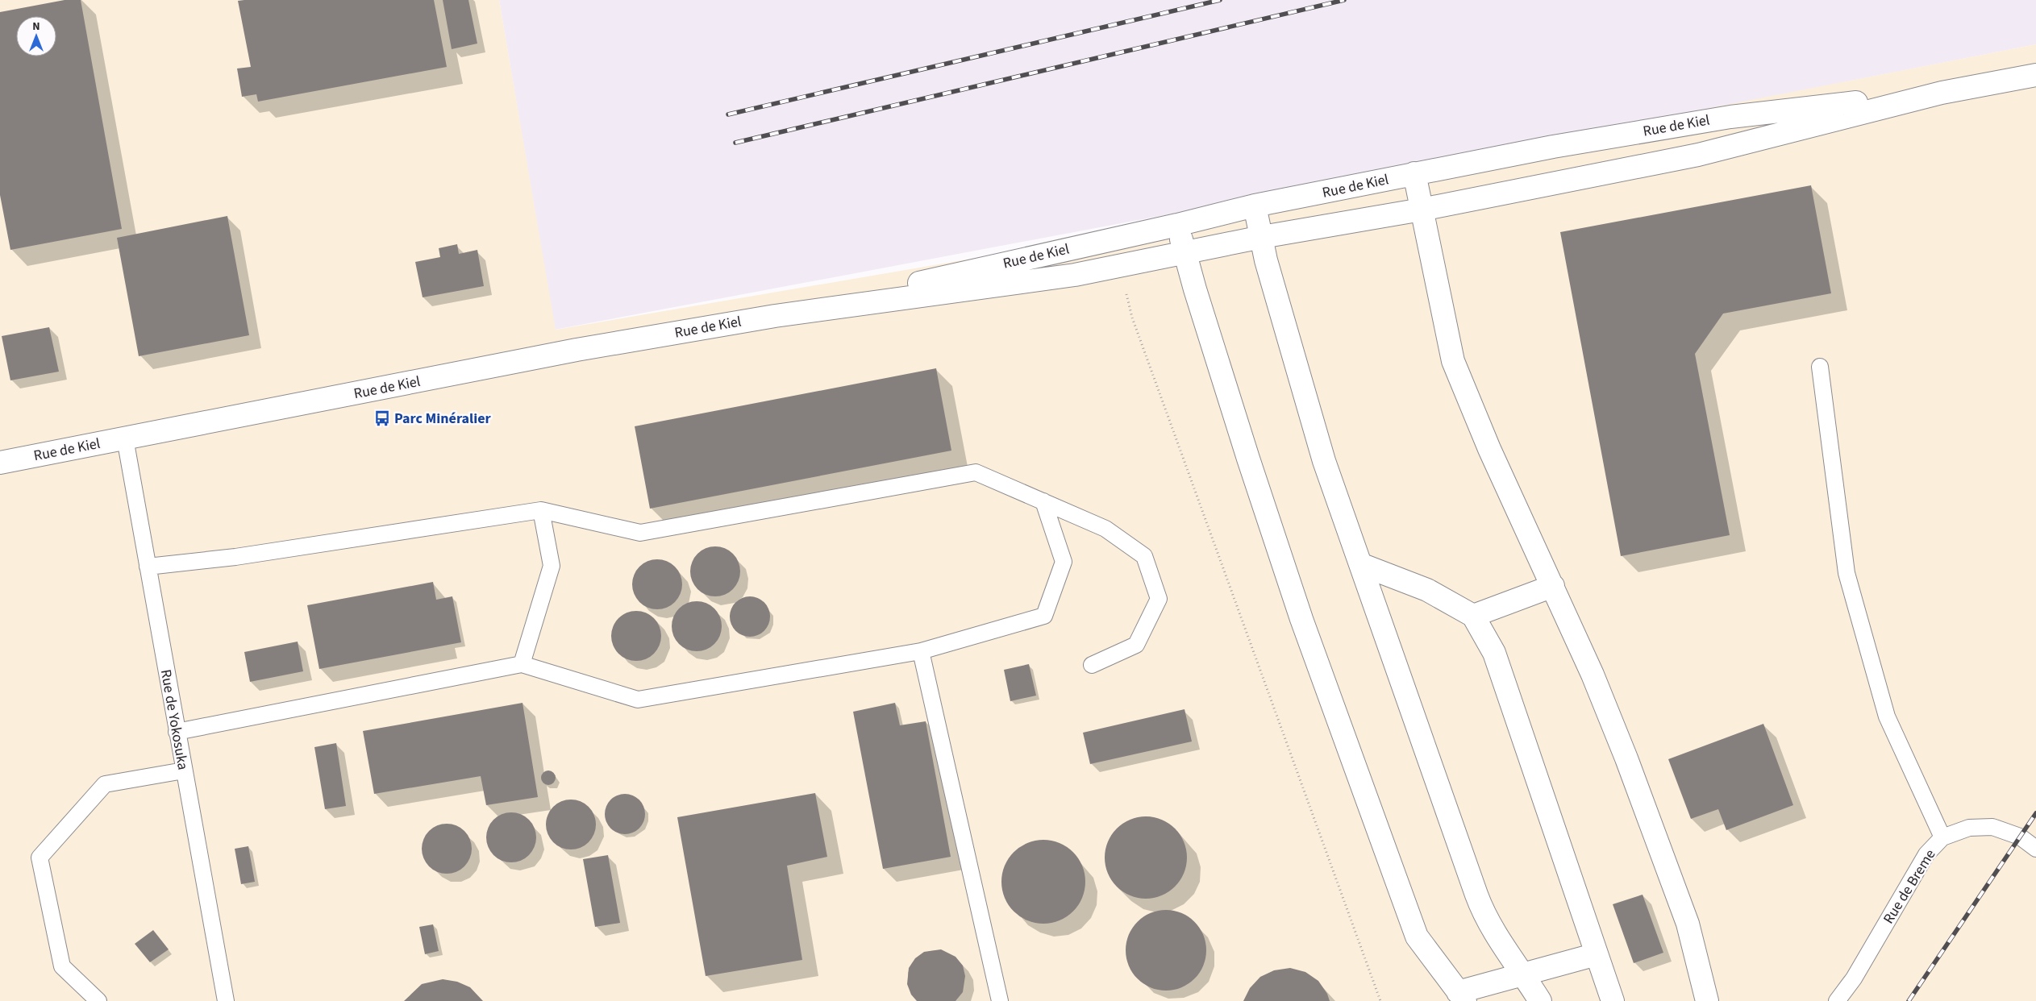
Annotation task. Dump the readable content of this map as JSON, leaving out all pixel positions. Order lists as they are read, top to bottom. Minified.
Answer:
{"streets":{"street":["Rue de Kiel"],"lane":["Rue de Yokosuka","Rue de Breme"]},"crossings":[["Rue de Kiel","Rue de Yokosuka"]],"places":{"bus stop":["Parc Minéralier"]},"north":"top"}
